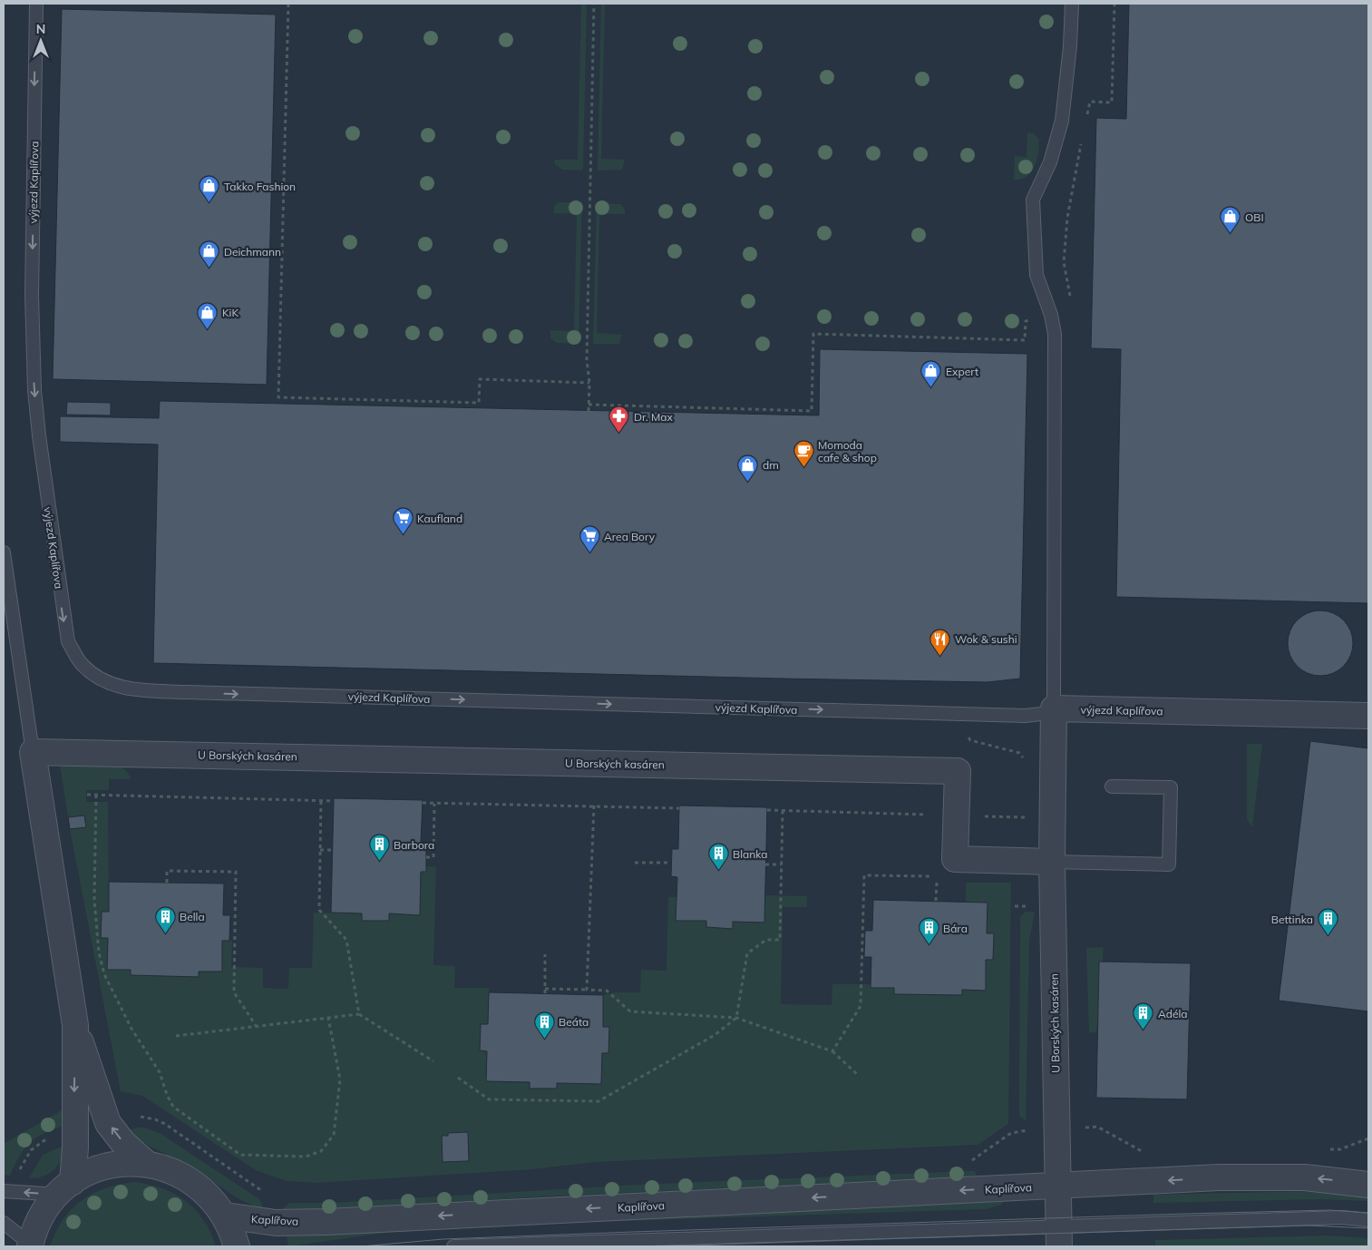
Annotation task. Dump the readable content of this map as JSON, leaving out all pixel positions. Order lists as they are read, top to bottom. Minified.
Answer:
{"streets":{"street":["výjezd Kaplířova","U Borských kasáren","Kaplířova"]},"crossings":[["výjezd Kaplířova","U Borských kasáren"],["U Borských kasáren","Kaplířova"]],"one_way":["Kaplířova"],"places":{"shop":["Takko Fashion","OBI","Deichmann","KiK","Expert","dm"],"pharmacy":["Dr. Max"],"cafe":["Momoda cafe & shop"],"supermarket":["Kaufland","Area Bory"],"restaurant":["Wok & sushi"],"building":["Barbora","Blanka","Bella","Bettinka","Bára","Adéla","Beáta"]},"north":"top"}
